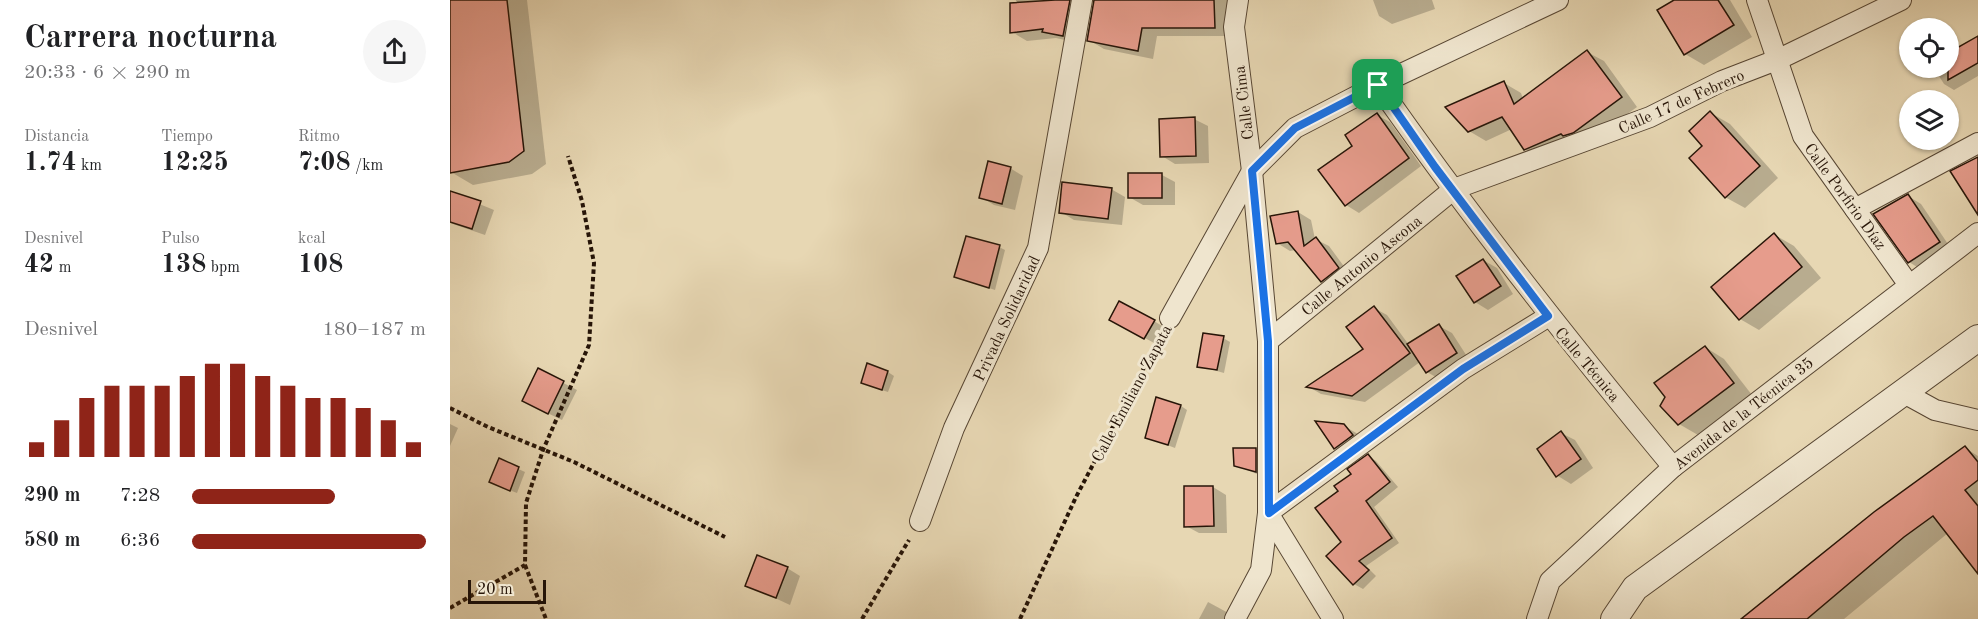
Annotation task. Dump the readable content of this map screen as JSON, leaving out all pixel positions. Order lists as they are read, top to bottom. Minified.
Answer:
{"streets":{"street":["Calle 17 de Febrero","Calle Cima","Calle Porfirio Díaz","Calle Antonio Ascona","Privada Solidaridad","Calle Técnica","Calle Emiliano Zapata","Avenida de la Técnica 35"]},"crossings":[["Calle 17 de Febrero","Calle Porfirio Díaz"],["Calle 17 de Febrero","Calle Antonio Ascona"],["Calle 17 de Febrero","Calle Técnica"],["Calle Cima","Calle Antonio Ascona"],["Calle Cima","Calle Emiliano Zapata"],["Calle Porfirio Díaz","Avenida de la Técnica 35"],["Calle Antonio Ascona","Calle Técnica"],["Calle Técnica","Calle Emiliano Zapata"],["Calle Técnica","Avenida de la Técnica 35"]],"scale_bar":"20 m","page":{"heading":["Carrera nocturna","20:33 · 6 × 290 m"],"stats":[["Distancia","1.74 km"],["Tiempo","12:25"],["Ritmo","7:08 /km"],["Desnivel","42 m"],["Pulso","138 bpm"],["kcal","108"]],"chart":["Desnivel","180–187 m"],"list":[{"name":"290 m","note":"7:28"},{"name":"580 m","note":"6:36"}],"scale":"20 m"}}
